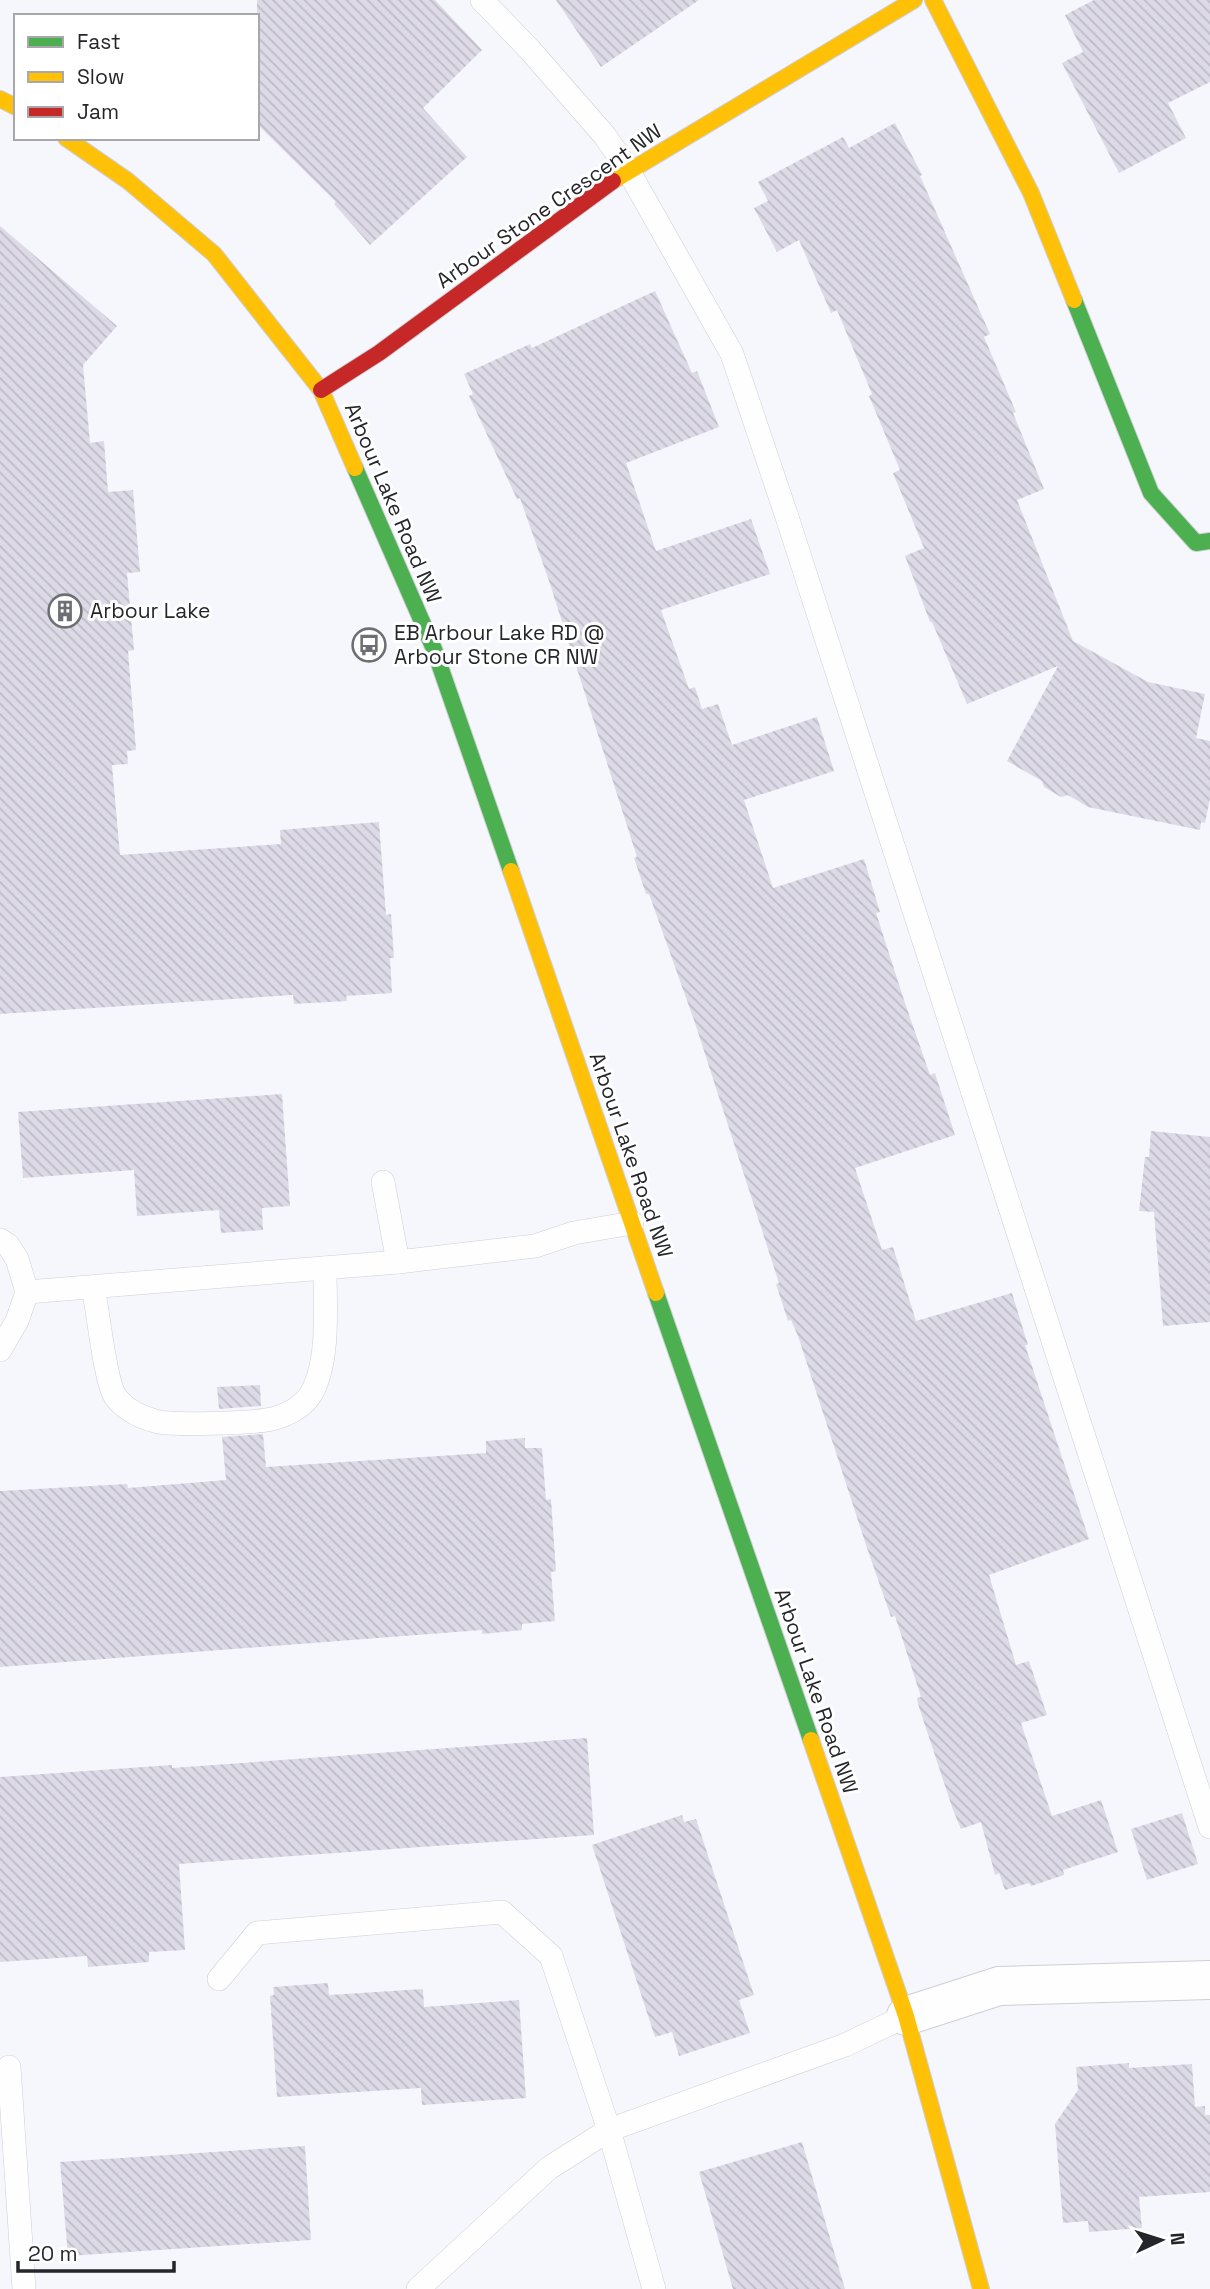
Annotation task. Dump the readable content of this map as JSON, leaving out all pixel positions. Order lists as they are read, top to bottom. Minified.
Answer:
{"streets":{"street":["Arbour Stone Crescent NW","Arbour Lake Road NW"]},"crossings":[["Arbour Stone Crescent NW","Arbour Lake Road NW"]],"places":{"building":["Arbour Lake"],"bus stop":["EB Arbour Lake RD @ Arbour Stone CR NW"]},"legend":["Fast","Slow","Jam"],"scale_bar":"20 m","north":"right"}
